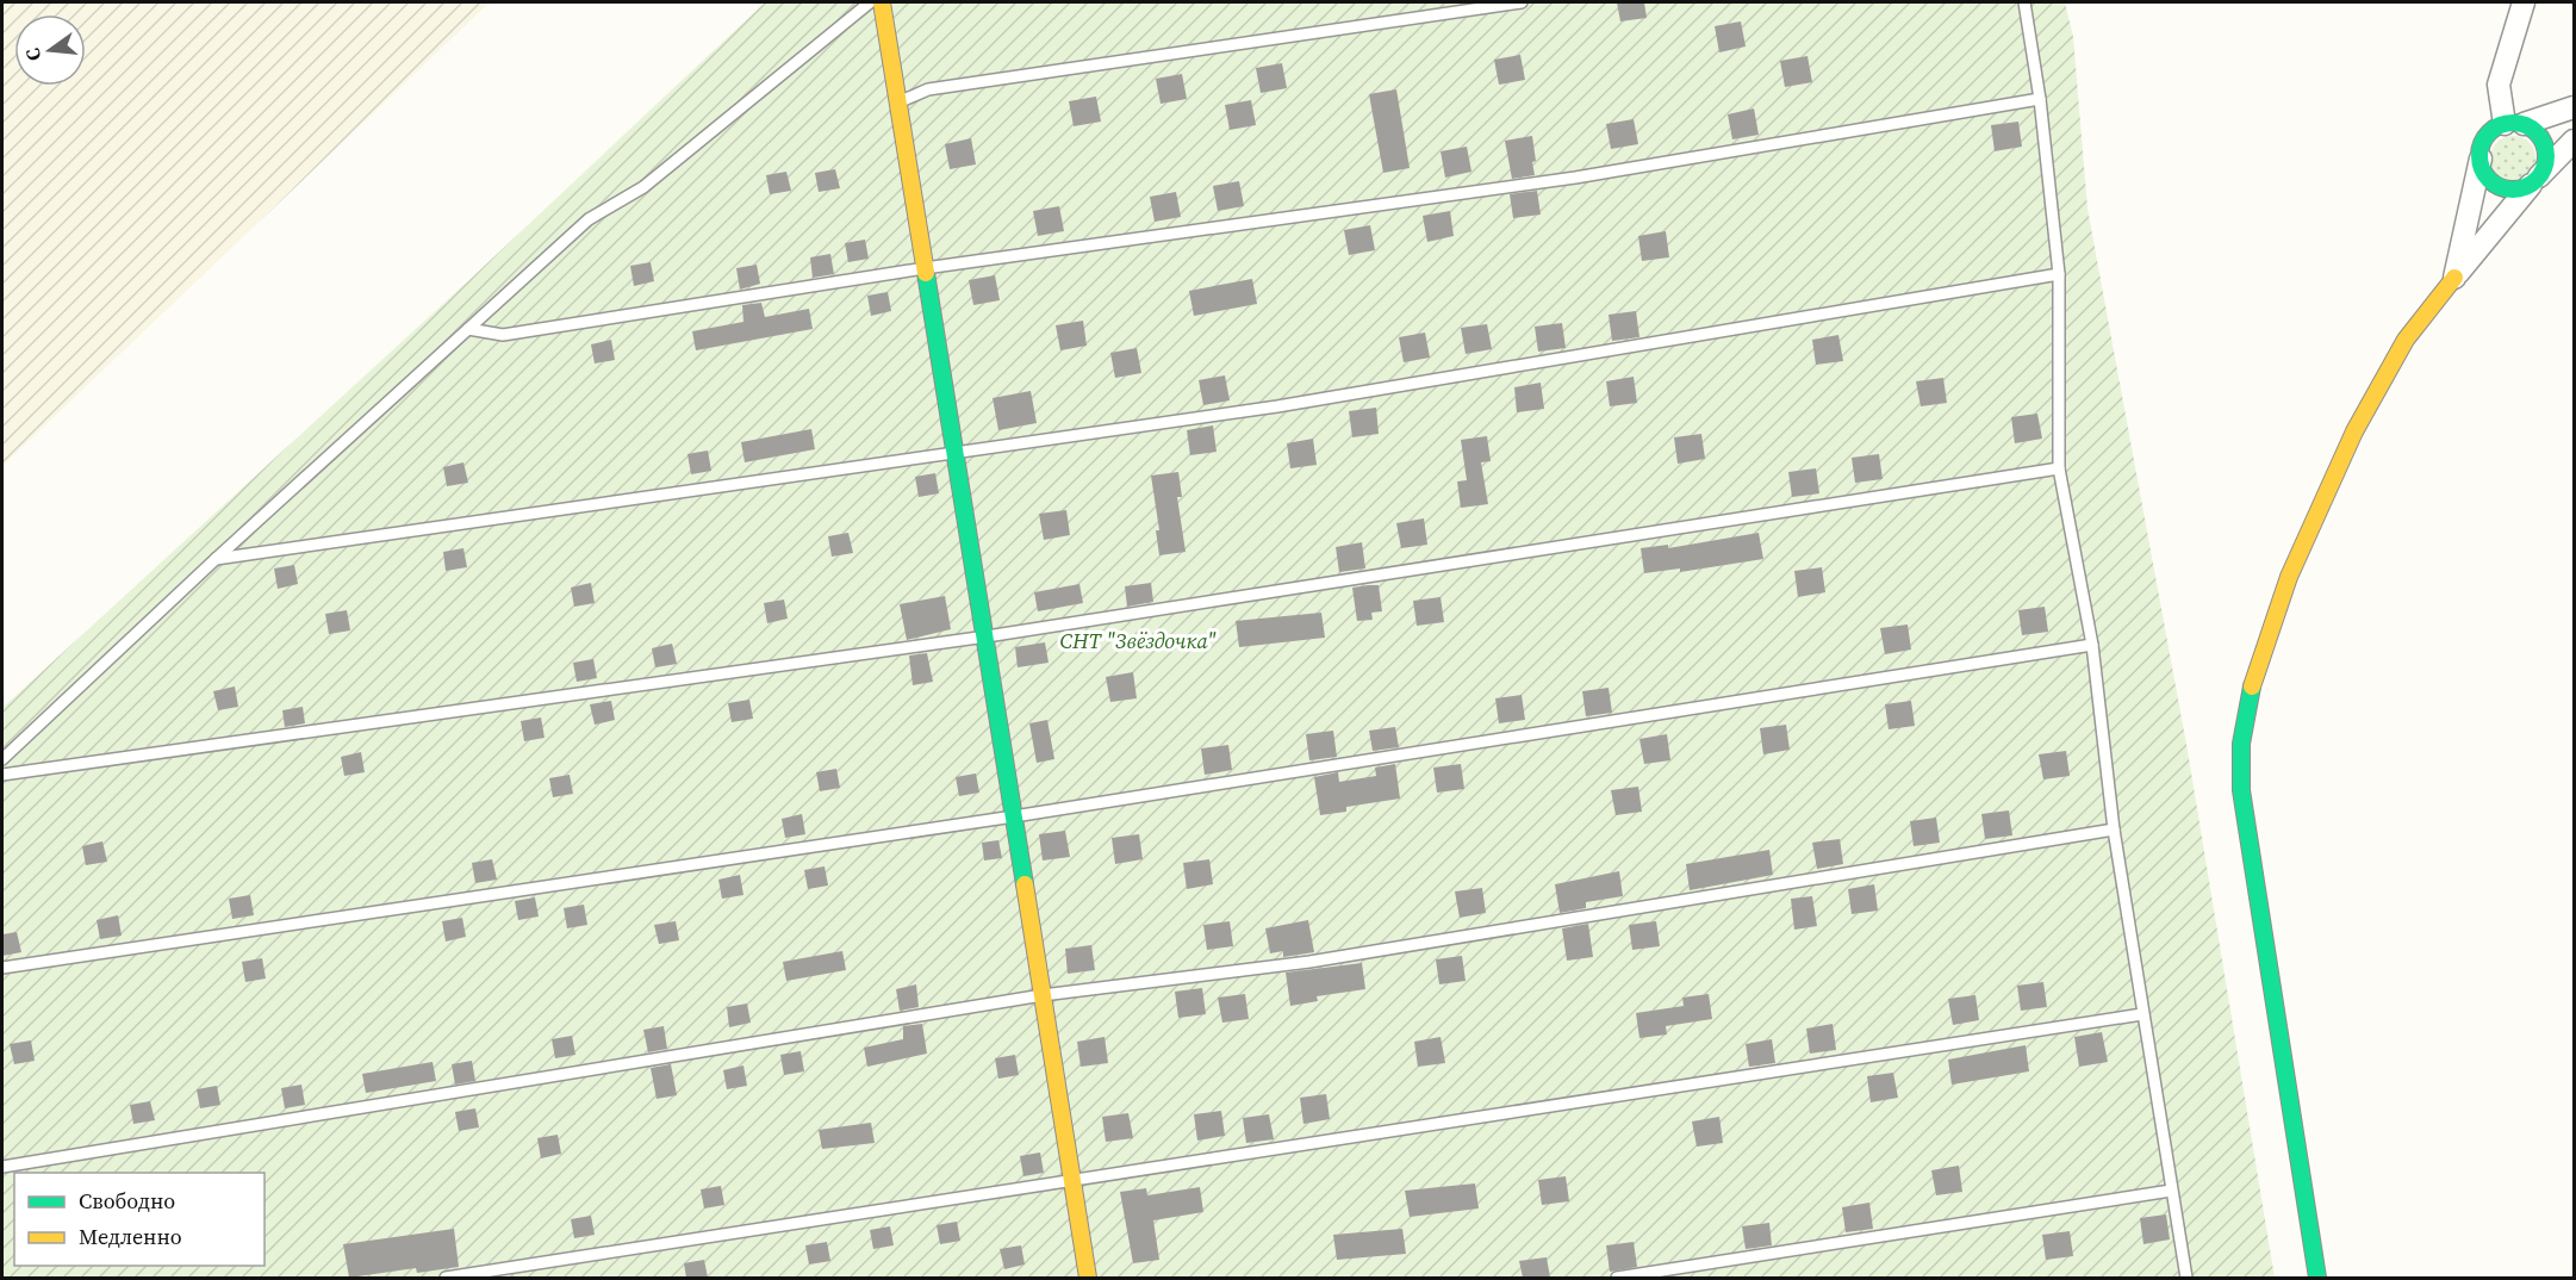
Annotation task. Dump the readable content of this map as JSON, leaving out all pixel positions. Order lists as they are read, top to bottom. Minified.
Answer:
{"parks":["СНТ \"Звёздочка\""],"legend":["Свободно","Медленно"],"north":"left"}
